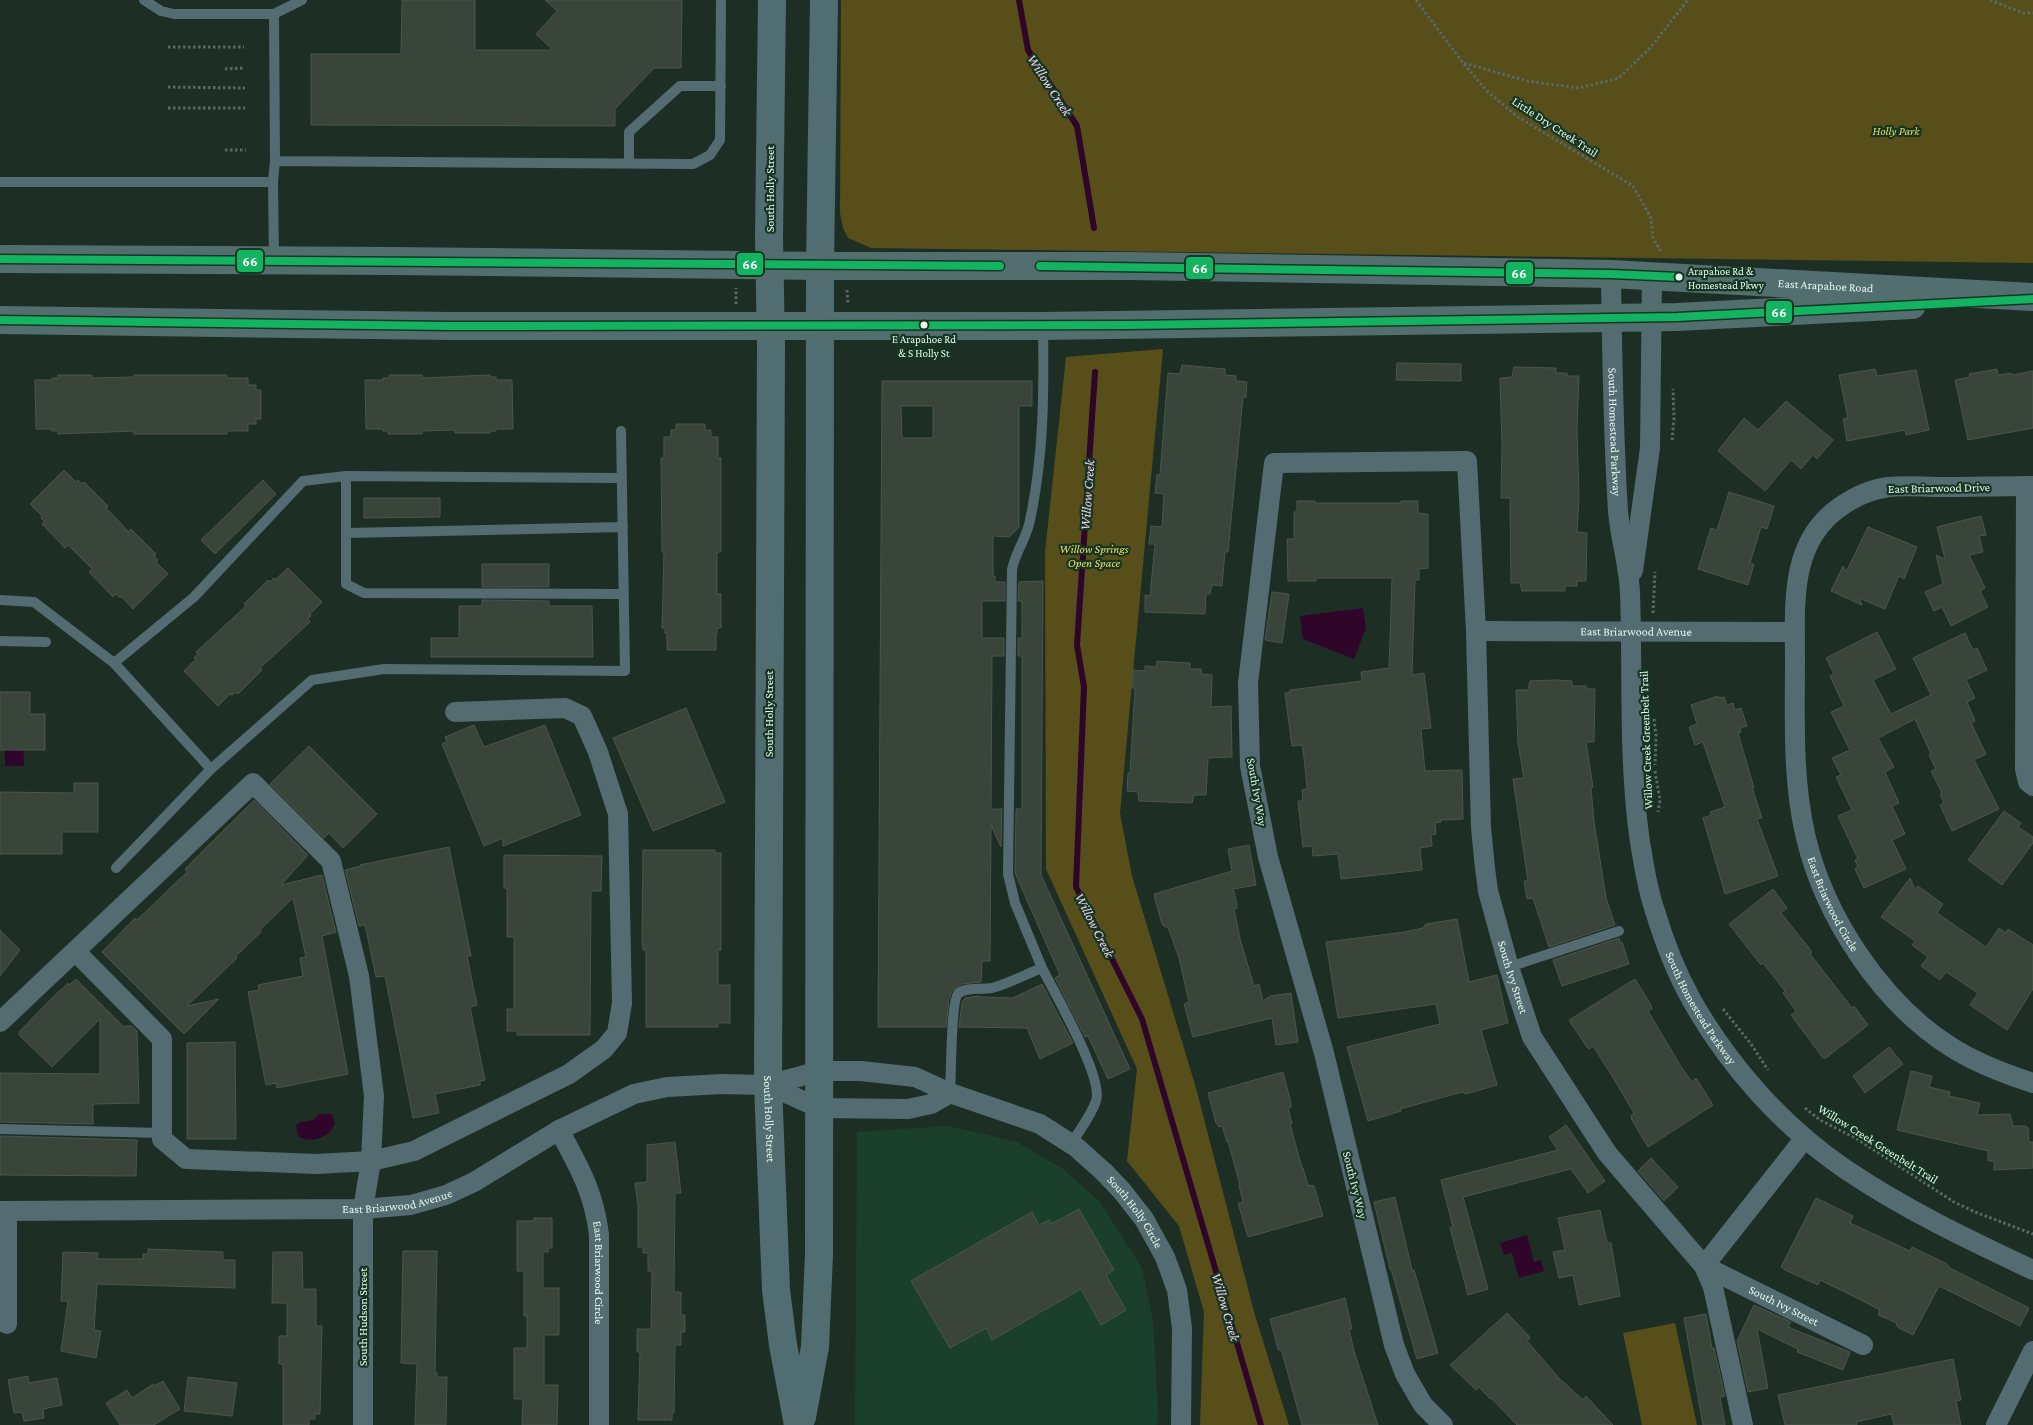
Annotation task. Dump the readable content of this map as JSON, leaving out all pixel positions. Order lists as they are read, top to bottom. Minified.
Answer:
{"streets":{"main road":["South Holly Street","East Arapahoe Road"],"street":["South Homestead Parkway","East Briarwood Drive","East Briarwood Avenue","South Ivy Way","East Briarwood Circle","South Ivy Street","South Holly Circle","South Hudson Street"],"path":["Little Dry Creek Trail","Willow Creek Greenbelt Trail"]},"crossings":[["South Holly Street","East Arapahoe Road"],["South Holly Street","East Briarwood Avenue"],["South Holly Street","South Holly Circle"],["East Arapahoe Road","South Homestead Parkway"],["South Homestead Parkway","East Briarwood Avenue"],["East Briarwood Drive","East Briarwood Avenue"],["East Briarwood Drive","East Briarwood Circle"],["East Briarwood Avenue","South Ivy Way"],["East Briarwood Avenue","East Briarwood Circle"],["East Briarwood Avenue","South Ivy Street"],["East Briarwood Avenue","South Holly Circle"],["East Briarwood Avenue","South Hudson Street"],["South Ivy Way","South Ivy Street"]],"water":["Willow Creek"],"parks":["Holly Park","Willow Springs Open Space"],"places":["Arapahoe Rd & Homestead Pkwy","E Arapahoe Rd & S Holly St"],"lines":["transit line 66"]}
